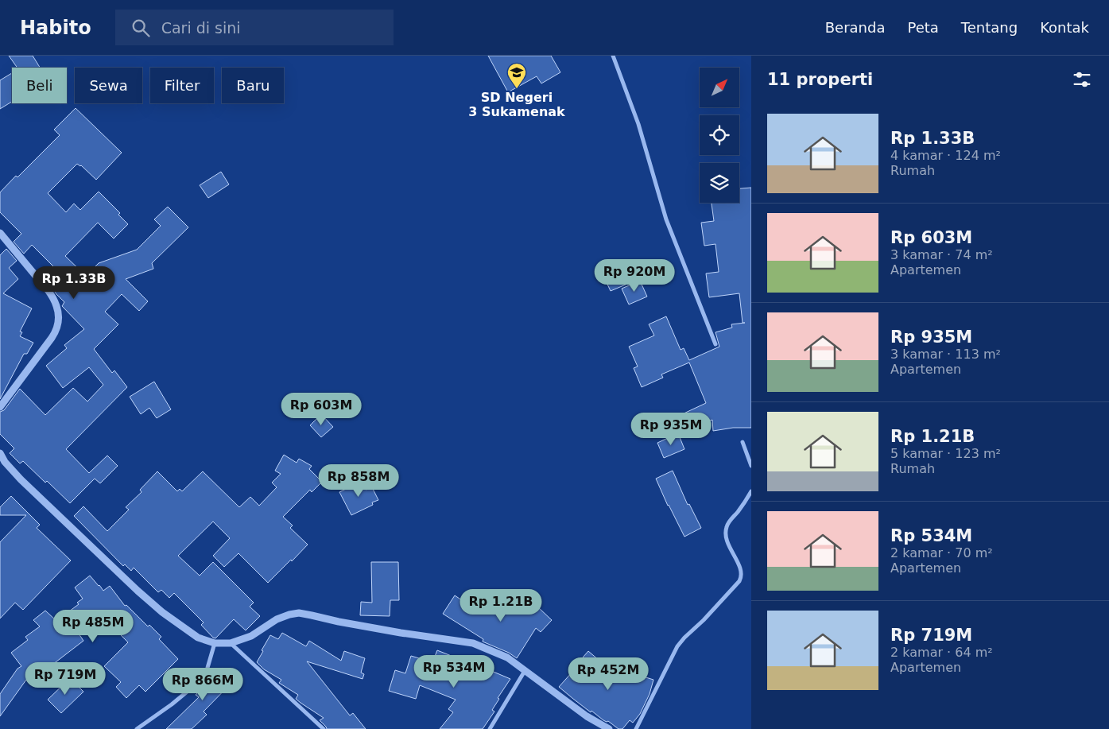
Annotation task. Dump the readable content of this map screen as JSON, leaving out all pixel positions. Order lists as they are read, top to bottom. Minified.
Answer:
{"places":{"school or university":["SD Negeri 3 Sukamenak"]},"north":"top right","page":{"header":"Habito","search":"Cari di sini","nav":["Beranda","Peta","Tentang","Kontak"],"heading":"11 properti","chip":["Beli","Sewa","Filter","Baru"],"list":[{"name":"Rp 1.33B","note":"4 kamar · 124 m² · Rumah"},{"name":"Rp 603M","note":"3 kamar · 74 m² · Apartemen"},{"name":"Rp 935M","note":"3 kamar · 113 m² · Apartemen"},{"name":"Rp 1.21B","note":"5 kamar · 123 m² · Rumah"},{"name":"Rp 534M","note":"2 kamar · 70 m² · Apartemen"},{"name":"Rp 719M","note":"2 kamar · 64 m² · Apartemen"}],"price":["Rp 920M","Rp 1.33B","Rp 603M","Rp 935M","Rp 858M","Rp 1.21B","Rp 485M","Rp 534M","Rp 452M","Rp 719M","Rp 866M"]}}
